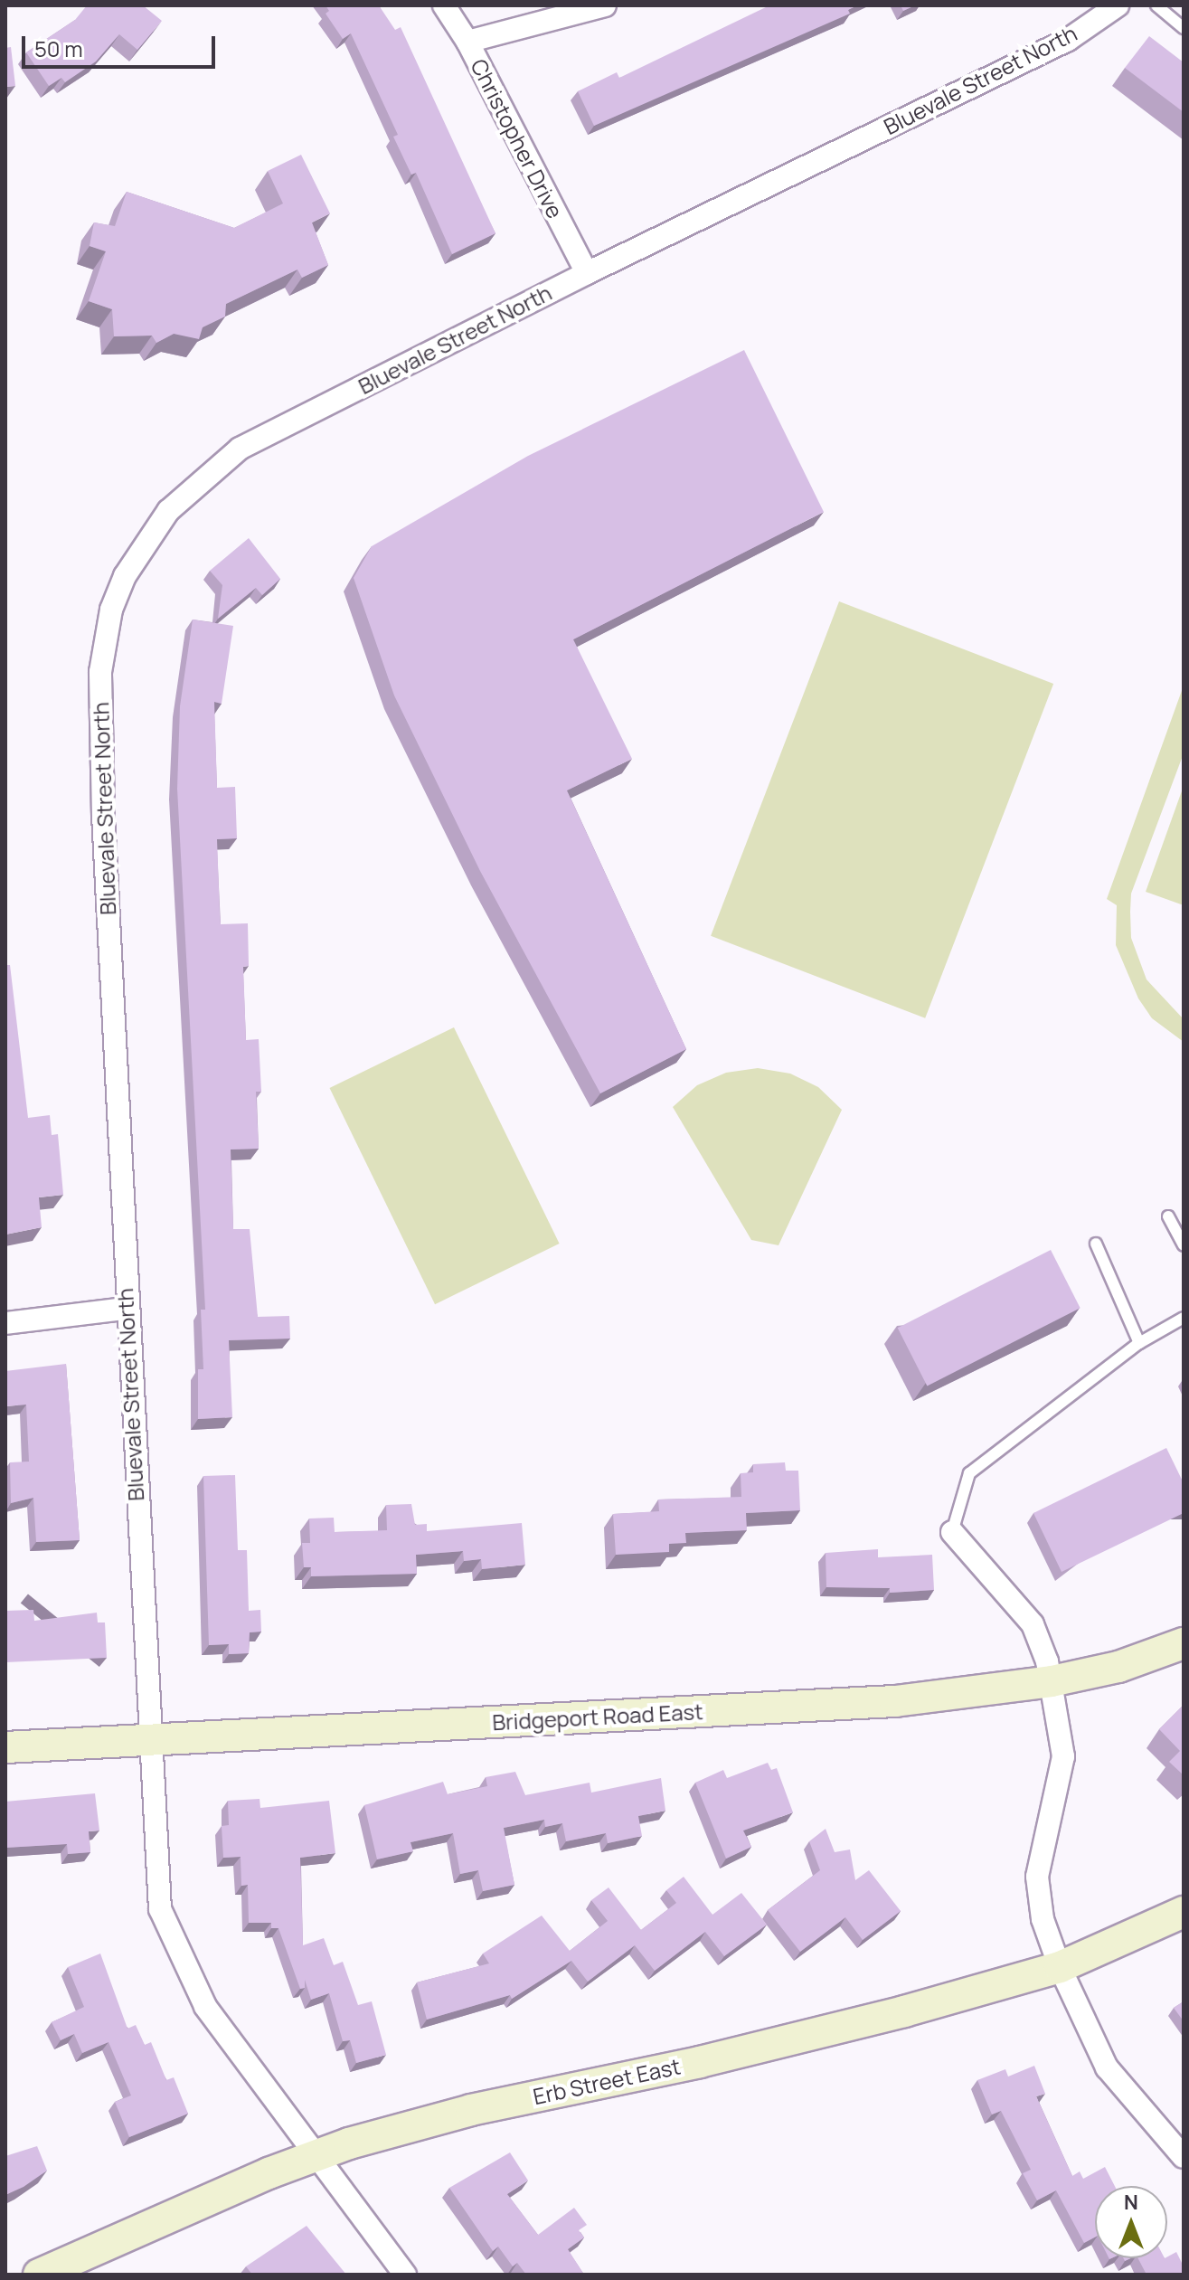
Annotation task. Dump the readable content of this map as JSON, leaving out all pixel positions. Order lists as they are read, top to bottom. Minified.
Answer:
{"streets":{"main road":["Bridgeport Road East","Erb Street East"],"street":["Bluevale Street North","Christopher Drive"]},"crossings":[["Bluevale Street North","Christopher Drive"],["Bluevale Street North","Bridgeport Road East"],["Bluevale Street North","Erb Street East"]],"scale_bar":"50 m","north":"top"}
